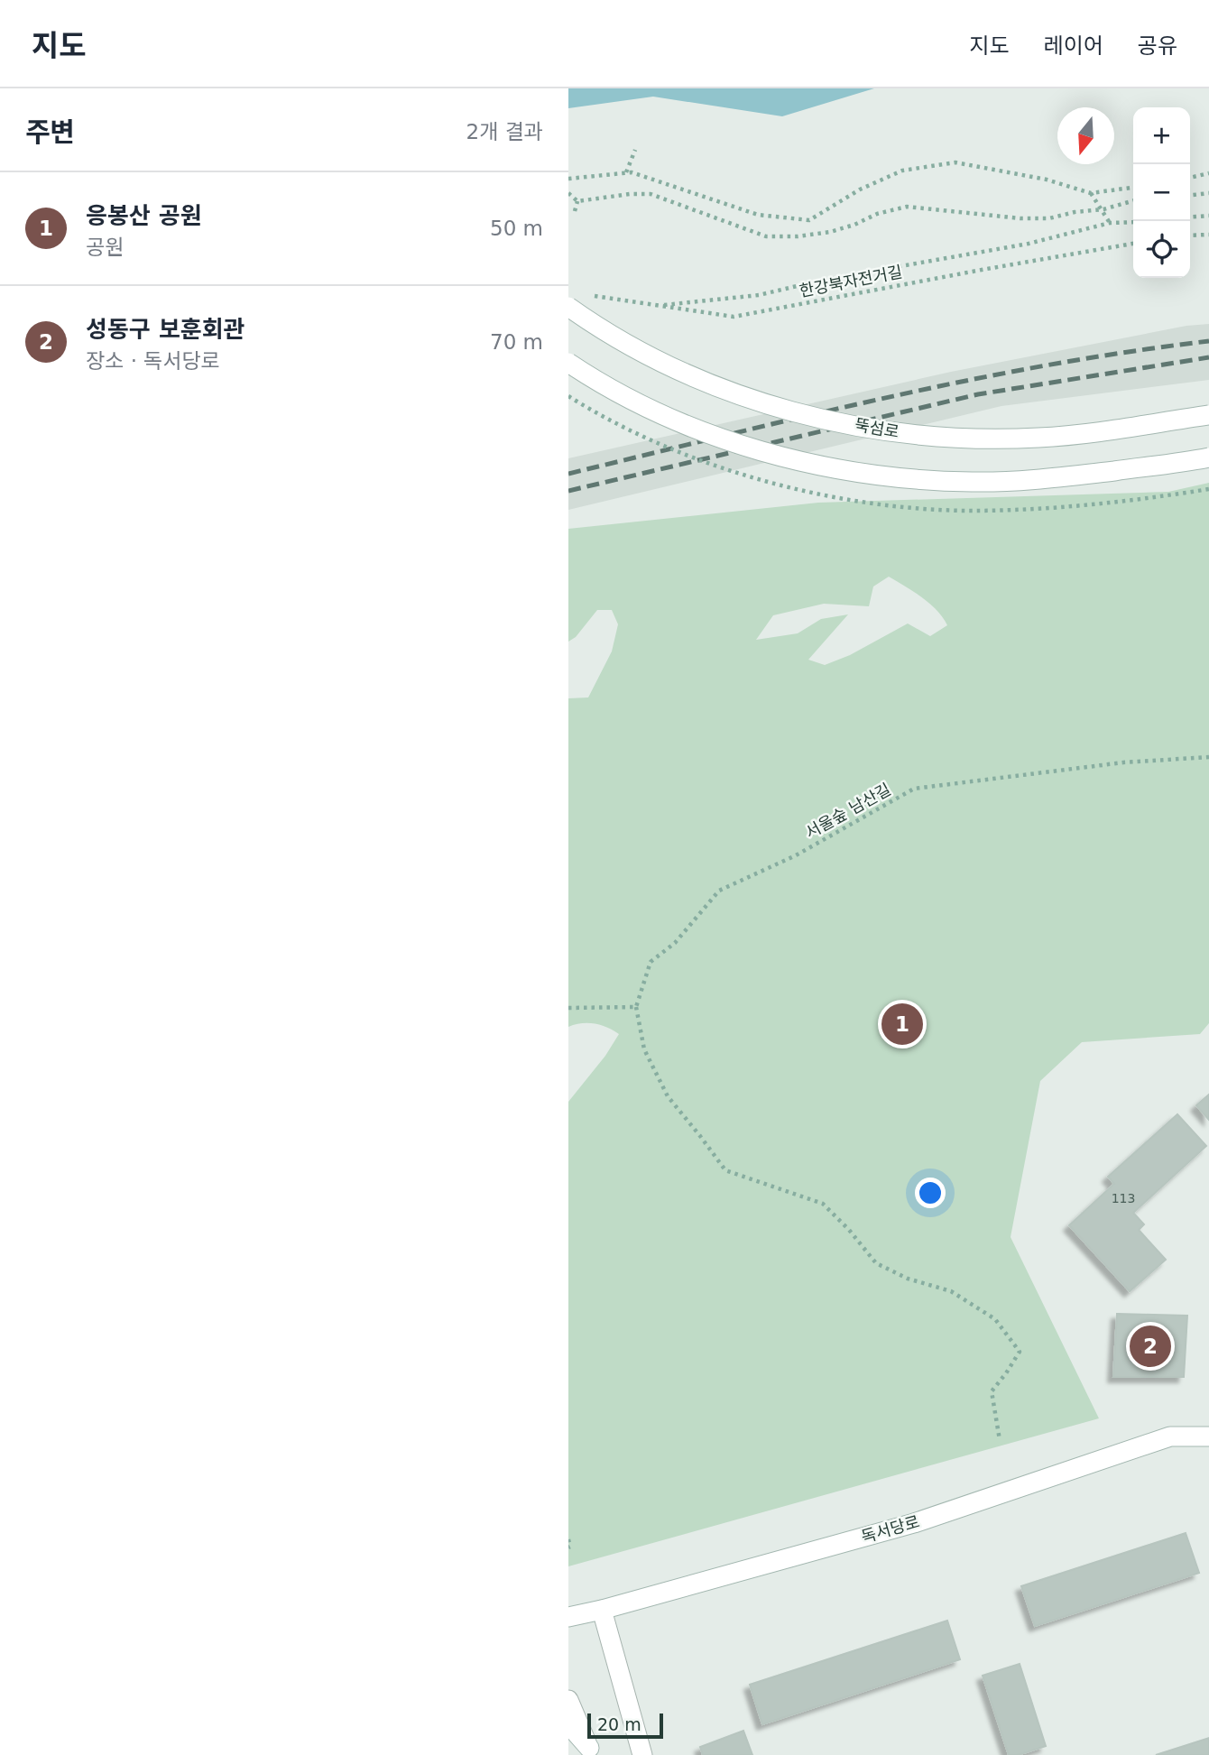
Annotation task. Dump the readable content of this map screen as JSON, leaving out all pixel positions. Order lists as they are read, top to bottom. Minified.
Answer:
{"streets":{"main road":["뚝섬로","독서당로"],"path":["한강북자전거길","서울숲 남산길"]},"house_numbers":["113"],"scale_bar":"20 m","north":"bottom","page":{"header":"지도","nav":["지도","레이어","공유"],"heading":["주변","2개 결과"],"map_buttons":["+","−"],"list":[{"mark":"1","name":"응봉산 공원","note":"공원","value":"50 m"},{"mark":"2","name":"성동구 보훈회관","note":"장소 · 독서당로","value":"70 m"}],"pins":["1","2"],"scale":"20 m"}}
